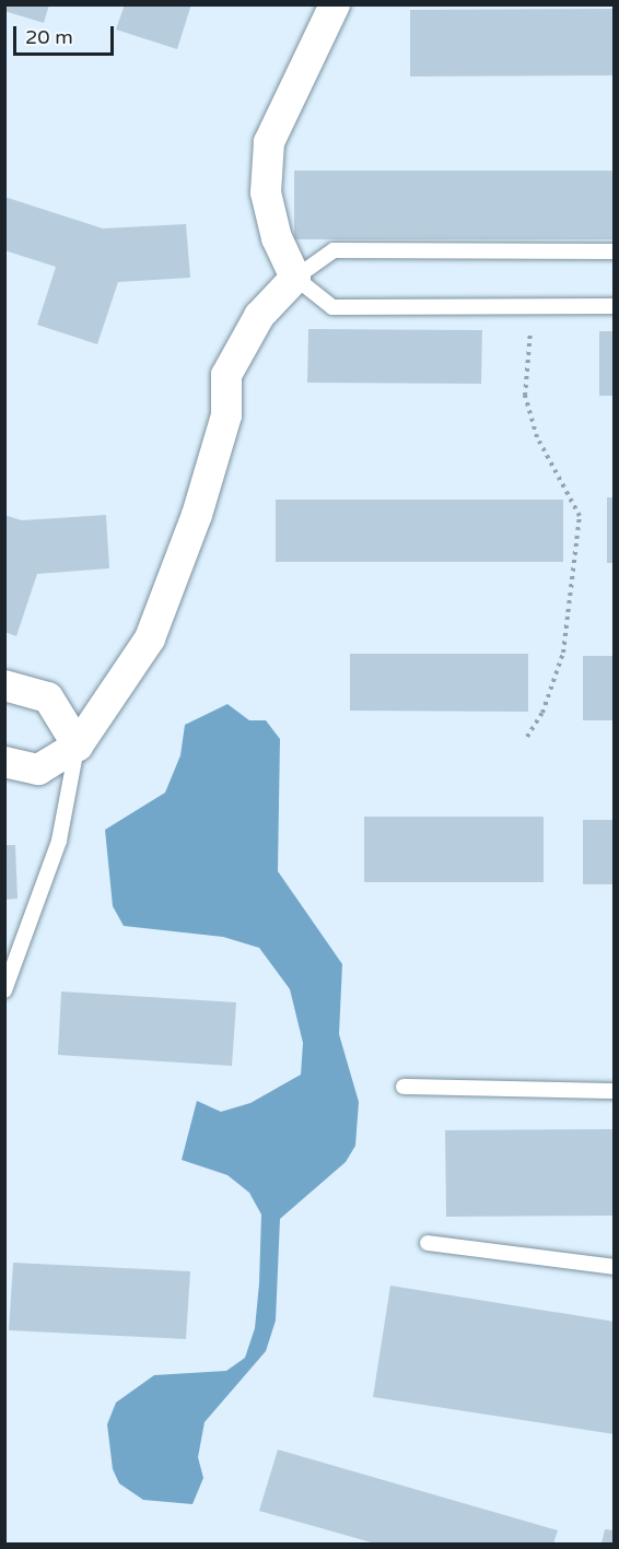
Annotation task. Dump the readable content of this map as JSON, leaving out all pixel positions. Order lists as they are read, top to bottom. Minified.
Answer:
{"scale_bar":"20 m"}
